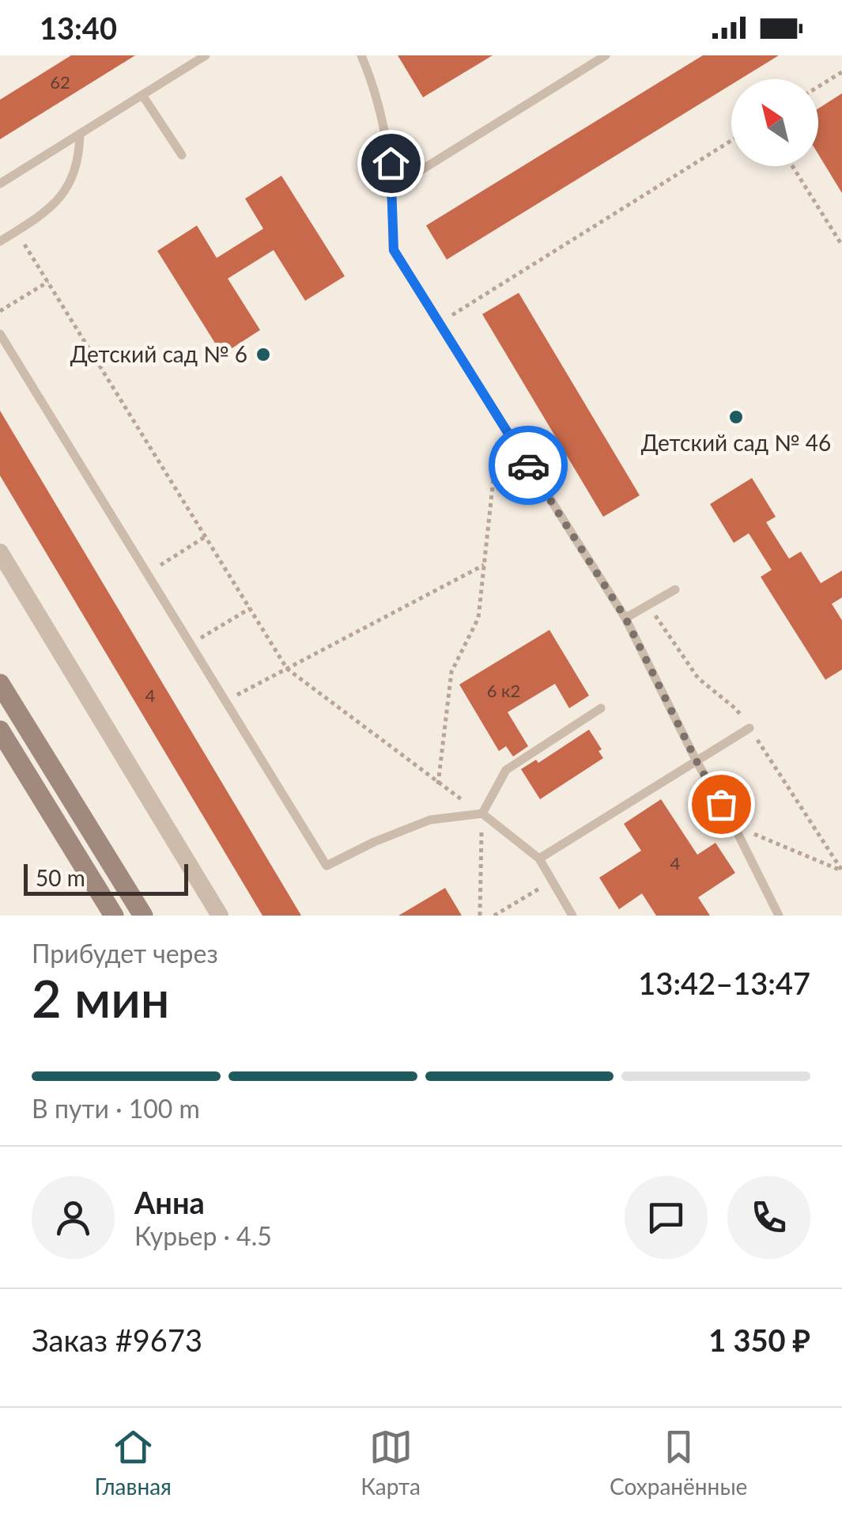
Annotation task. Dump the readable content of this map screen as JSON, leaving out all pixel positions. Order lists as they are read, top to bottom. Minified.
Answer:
{"places":["Детский сад № 6","Детский сад № 46"],"house_numbers":["62","6 к2","4","4"],"scale_bar":"50 m","north":"top left","page":{"status":"13:40","scale":"50 m","heading":["2 мин","Прибудет через","13:42–13:47"],"panel":["Анна","Курьер · 4.5","Заказ #9673","1 350 ₽"],"bar":"В пути · 100 m","tabs":["Главная","Карта","Сохранённые"]}}
